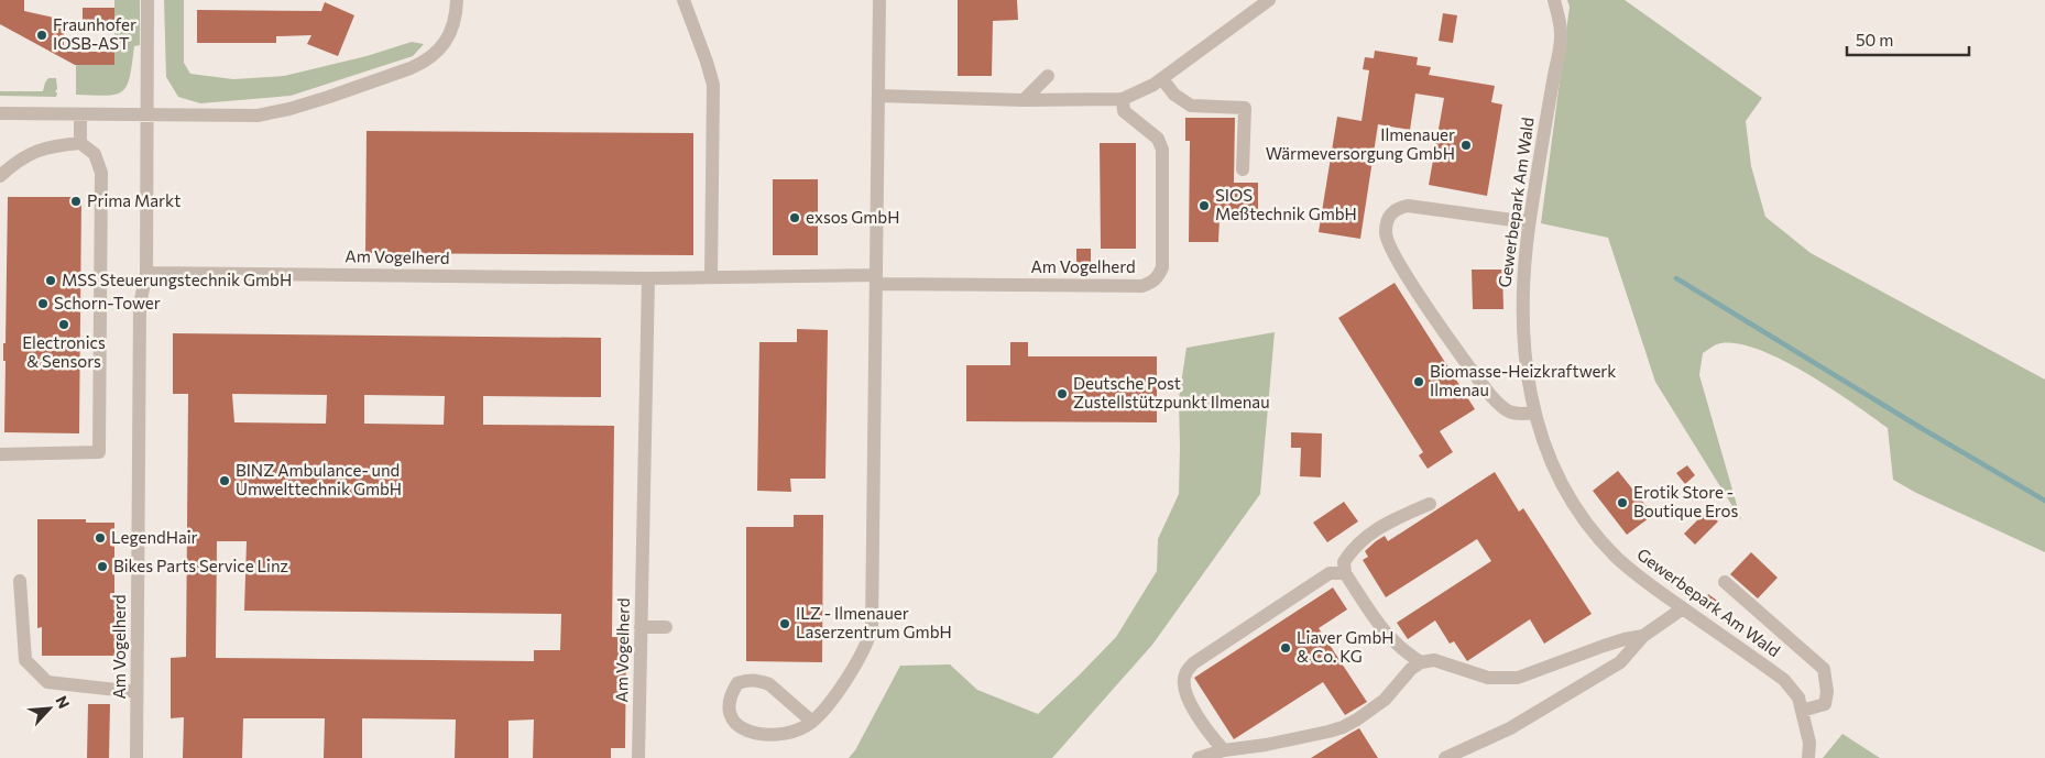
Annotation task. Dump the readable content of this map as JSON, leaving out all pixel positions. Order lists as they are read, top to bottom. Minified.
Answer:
{"streets":{"street":["Gewerbepark Am Wald","Am Vogelherd"]},"places":["Fraunhofer IOSB-AST","Ilmenauer Wärmeversorgung GmbH","Prima Markt","SIOS Meßtechnik GmbH","exsos GmbH","MSS Steuerungstechnik GmbH","Schorn-Tower","Electronics & Sensors","Biomasse-Heizkraftwerk Ilmenau","Deutsche Post Zustellstützpunkt Ilmenau","BINZ Ambulance- und Umwelttechnik GmbH","Erotik Store - Boutique Eros","LegendHair","Bikes Parts Service Linz","ILZ - Ilmenauer Laserzentrum GmbH","Liaver GmbH & Co. KG"],"scale_bar":"50 m","north":"top right"}
